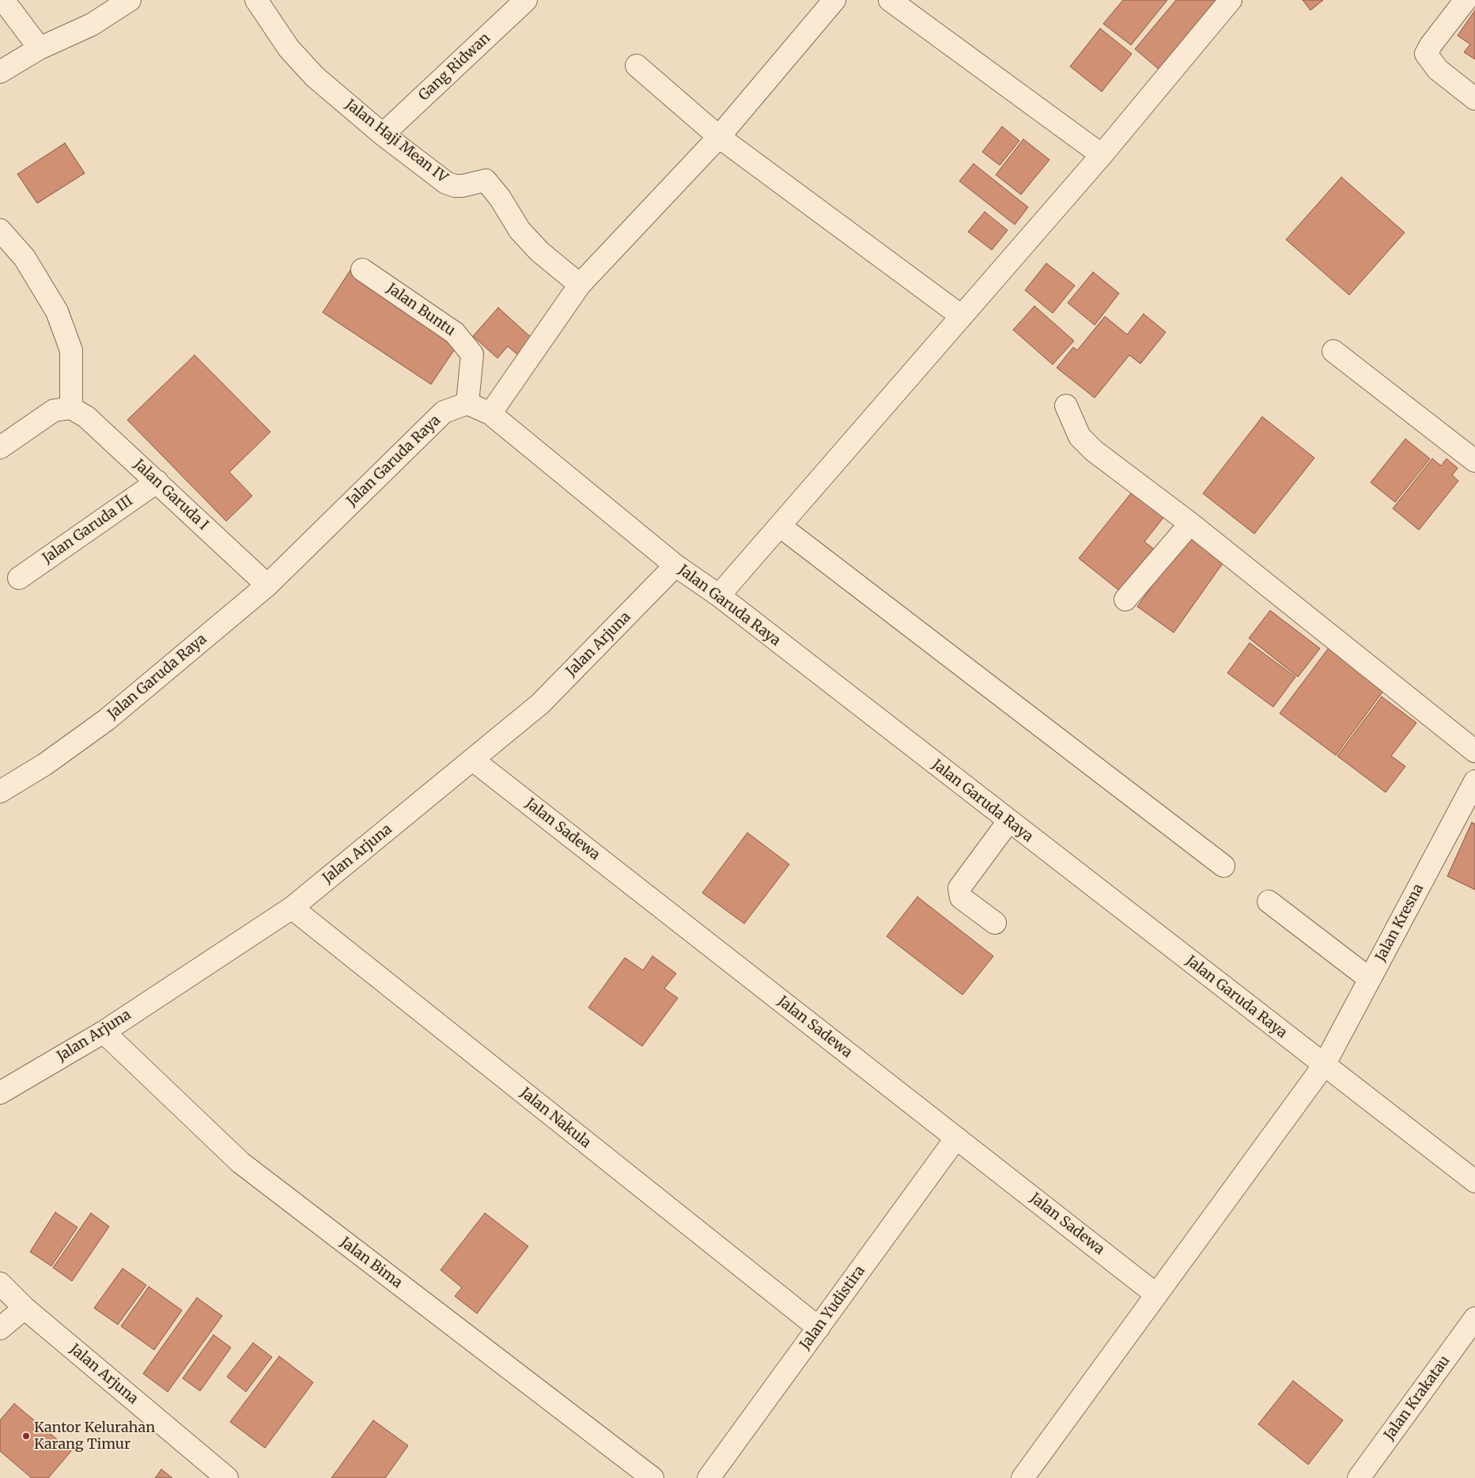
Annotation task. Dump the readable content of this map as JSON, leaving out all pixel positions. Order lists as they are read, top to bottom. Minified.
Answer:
{"streets":{"street":["Gang Ridwan","Jalan Haji Mean IV","Jalan Buntu","Jalan Garuda Raya","Jalan Garuda I","Jalan Garuda III","Jalan Arjuna","Jalan Sadewa","Jalan Kresna","Jalan Nakula","Jalan Bima","Jalan Yudistira","Jalan Krakatau"]},"crossings":[["Gang Ridwan","Jalan Haji Mean IV"],["Jalan Buntu","Jalan Garuda Raya"],["Jalan Garuda Raya","Jalan Garuda I"],["Jalan Garuda Raya","Jalan Arjuna"],["Jalan Garuda Raya","Jalan Kresna"],["Jalan Garuda I","Jalan Garuda III"],["Jalan Arjuna","Jalan Sadewa"],["Jalan Arjuna","Jalan Nakula"],["Jalan Arjuna","Jalan Bima"],["Jalan Sadewa","Jalan Kresna"],["Jalan Sadewa","Jalan Yudistira"],["Jalan Nakula","Jalan Yudistira"]],"places":["Kantor Kelurahan Karang Timur"]}
